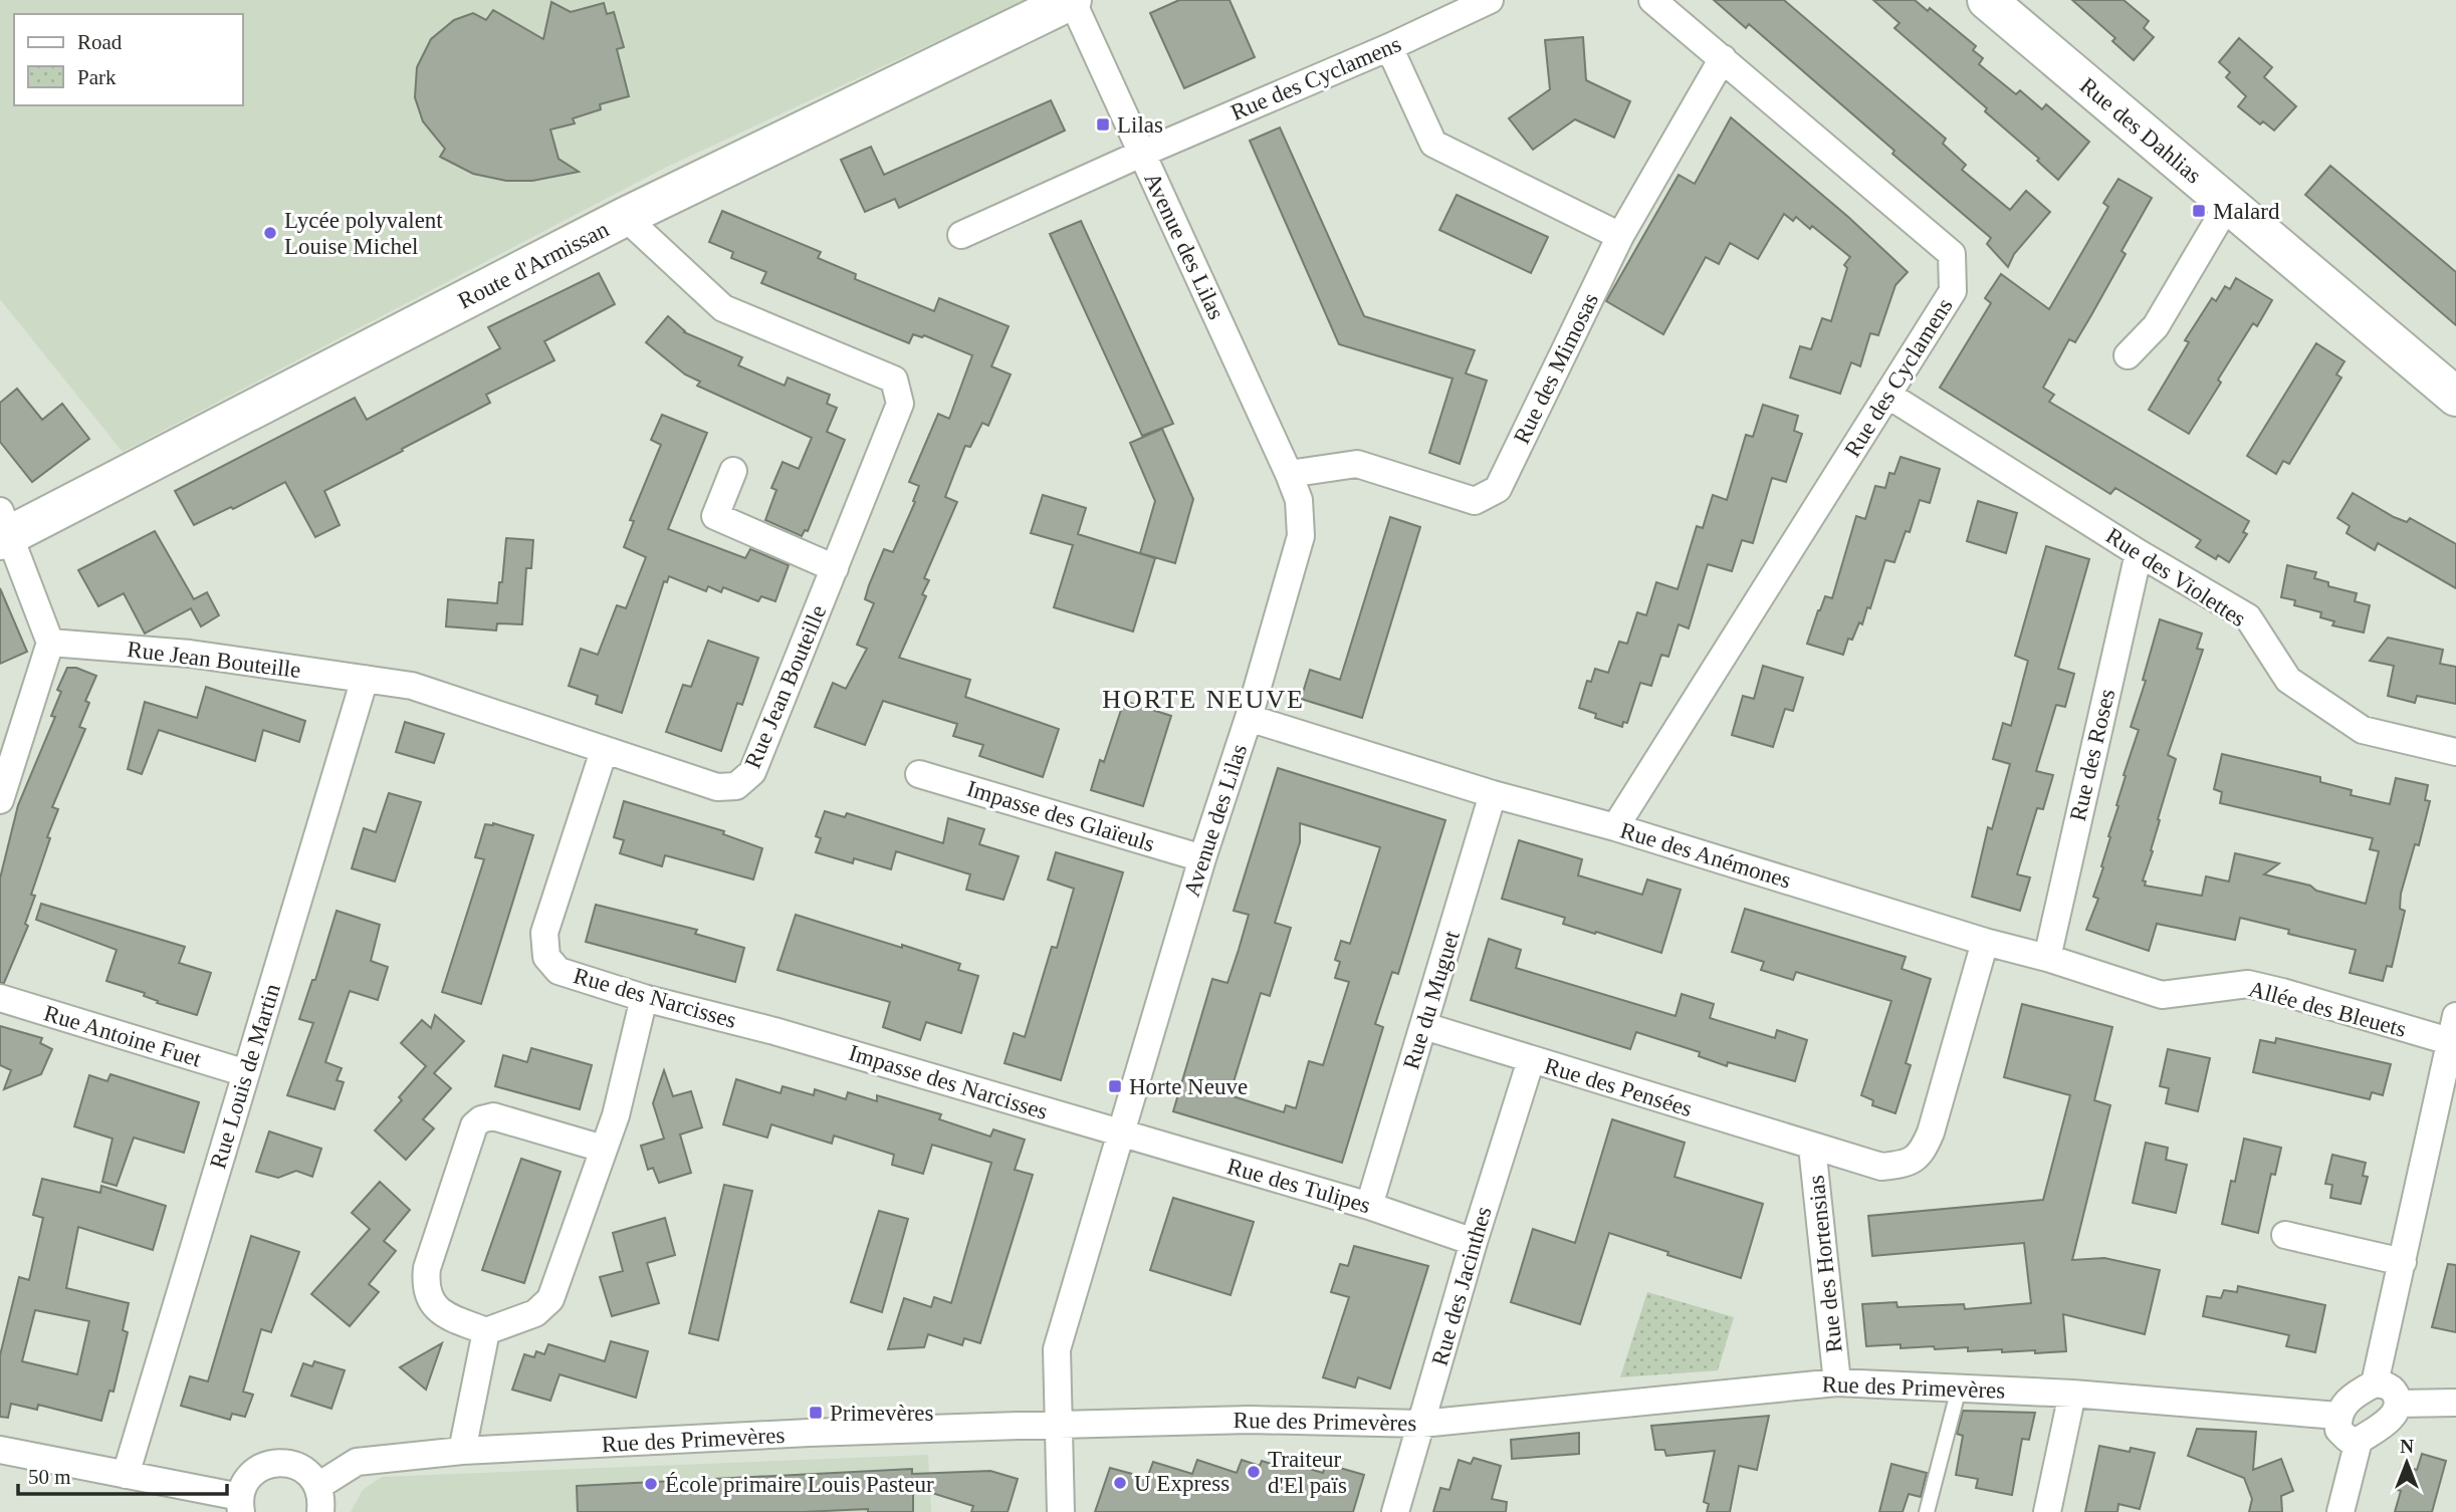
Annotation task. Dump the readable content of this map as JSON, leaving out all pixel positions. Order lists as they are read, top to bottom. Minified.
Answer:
{"streets":{"street":["Rue des Cyclamens","Rue des Dahlias","Avenue des Lilas","Route d'Armissan","Rue des Mimosas","Rue des Violettes","Rue Jean Bouteille","Rue des Roses","Impasse des Glaïeuls","Rue des Anémones","Rue des Narcisses","Rue du Muguet","Allée des Bleuets","Rue Antoine Fuet","Rue Louis de Martin","Impasse des Narcisses","Rue des Pensées","Rue des Tulipes","Rue des Hortensias","Rue des Jacinthes","Rue des Primevères"]},"crossings":[["Rue des Cyclamens","Avenue des Lilas"],["Rue des Cyclamens","Rue des Mimosas"],["Rue des Cyclamens","Rue des Violettes"],["Rue des Cyclamens","Rue des Anémones"],["Avenue des Lilas","Route d'Armissan"],["Avenue des Lilas","Rue des Mimosas"],["Avenue des Lilas","Impasse des Glaïeuls"],["Avenue des Lilas","Rue des Anémones"],["Avenue des Lilas","Impasse des Narcisses"],["Avenue des Lilas","Rue des Tulipes"],["Avenue des Lilas","Rue des Primevères"],["Route d'Armissan","Rue Jean Bouteille"],["Rue des Violettes","Rue des Roses"],["Rue Jean Bouteille","Rue des Narcisses"],["Rue Jean Bouteille","Rue Louis de Martin"],["Rue des Roses","Rue des Anémones"],["Rue des Anémones","Rue du Muguet"],["Rue des Anémones","Allée des Bleuets"],["Rue des Narcisses","Impasse des Narcisses"],["Rue du Muguet","Rue des Pensées"],["Rue du Muguet","Rue des Tulipes"],["Rue Antoine Fuet","Rue Louis de Martin"],["Impasse des Narcisses","Rue des Tulipes"],["Rue des Pensées","Rue des Hortensias"],["Rue des Pensées","Rue des Jacinthes"],["Rue des Tulipes","Rue des Jacinthes"],["Rue des Hortensias","Rue des Primevères"],["Rue des Jacinthes","Rue des Primevères"]],"districts":["HORTE NEUVE"],"places":{"transit":["Lilas","Malard","Horte Neuve","Primevères"],"other":["Lycée polyvalent Louise Michel","Traiteur d'El païs","U Express","École primaire Louis Pasteur"]},"legend":["Road","Park"],"scale_bar":"50 m","north":"top"}
